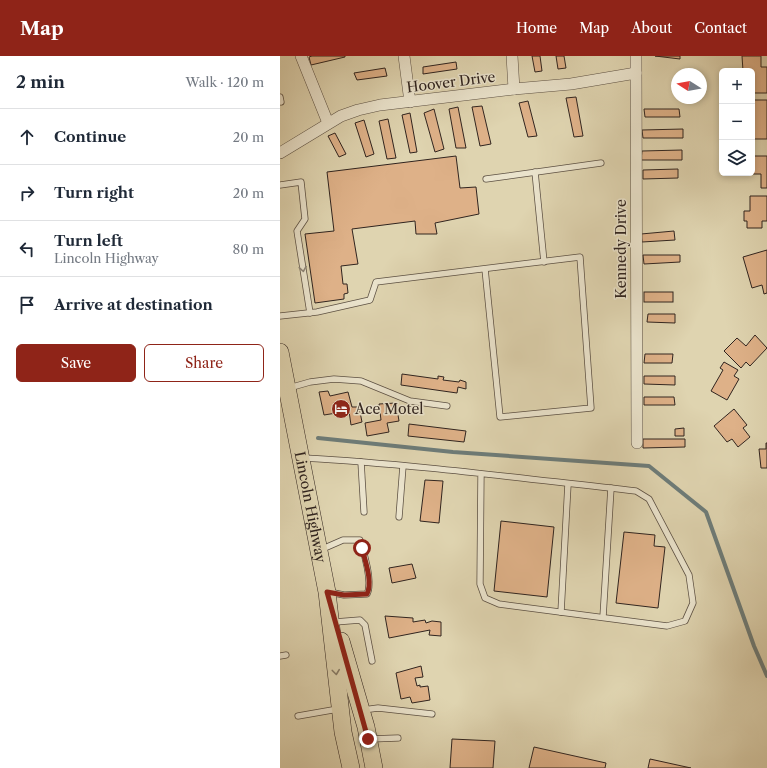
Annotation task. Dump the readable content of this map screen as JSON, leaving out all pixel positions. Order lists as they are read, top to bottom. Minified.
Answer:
{"streets":{"main road":["Lincoln Highway"],"street":["Hoover Drive","Kennedy Drive"]},"crossings":[["Hoover Drive","Kennedy Drive"]],"places":{"hotel":["Ace Motel"]},"north":"left","page":{"header":"Map","nav":["Home","Map","About","Contact"],"heading":["2 min","Walk · 120 m"],"map_buttons":["+","−"],"list":[["Continue","20 m"],["Turn right","20 m"],["Turn left","Lincoln Highway","80 m"],"Arrive at destination"],"buttons":["Save","Share"]}}
